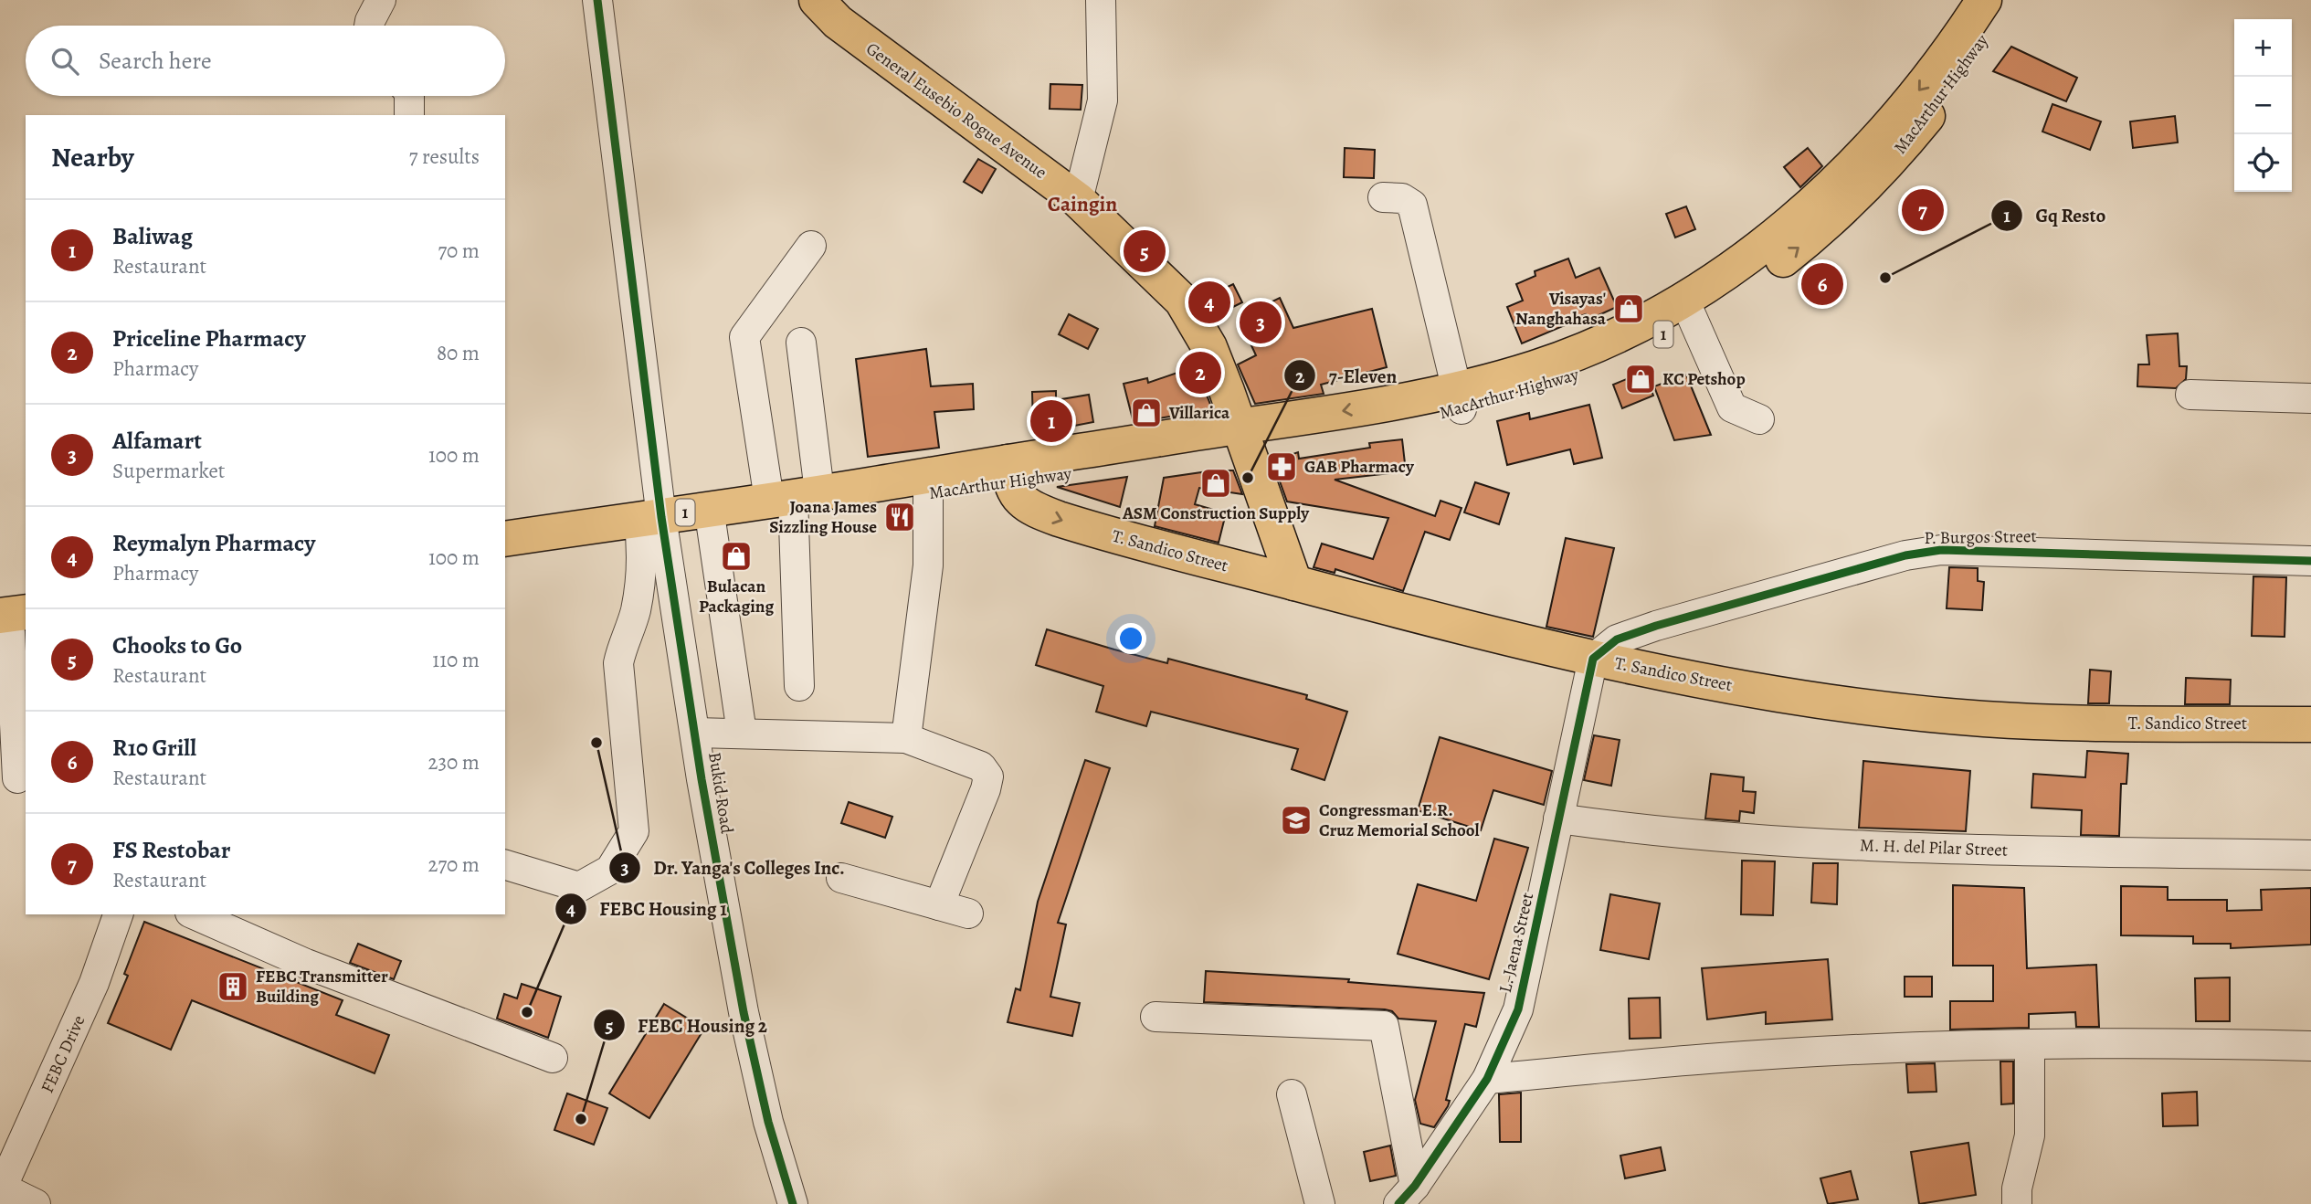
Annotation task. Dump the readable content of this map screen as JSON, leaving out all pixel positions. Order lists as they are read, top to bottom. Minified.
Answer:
{"streets":{"main road":["MacArthur Highway","General Eusebio Rogue Avenue","1","T. Sandico Street"],"street":["P. Burgos Street","Bukid Road","M. H. del Pilar Street","L. Jaena Street","FEBC Drive"]},"crossings":[["MacArthur Highway","General Eusebio Rogue Avenue"],["MacArthur Highway","T. Sandico Street"],["MacArthur Highway","Bukid Road"],["General Eusebio Rogue Avenue","T. Sandico Street"],["P. Burgos Street","T. Sandico Street"],["P. Burgos Street","L. Jaena Street"],["T. Sandico Street","L. Jaena Street"],["M. H. del Pilar Street","L. Jaena Street"]],"districts":["Caingin"],"places":{"other":["Gq Resto","7-Eleven","Dr. Yanga's Colleges Inc.","FEBC Housing 1","FEBC Housing 2"],"shop":["Visayas' Nanghahasa","KC Petshop","Villarica","ASM Construction Supply","Bulacan Packaging"],"pharmacy":["GAB Pharmacy"],"restaurant":["Joana James Sizzling House"],"school or university":["Congressman E.R. Cruz Memorial School"],"building":["FEBC Transmitter Building"]},"page":{"map_buttons":["+","−"],"search":"Search here","heading":["Nearby","7 results"],"pins":["7","5","6","4","3","2","1"],"list":[{"mark":"1","name":"Baliwag","note":"Restaurant","value":"70 m"},{"mark":"2","name":"Priceline Pharmacy","note":"Pharmacy","value":"80 m"},{"mark":"3","name":"Alfamart","note":"Supermarket","value":"100 m"},{"mark":"4","name":"Reymalyn Pharmacy","note":"Pharmacy","value":"100 m"},{"mark":"5","name":"Chooks to Go","note":"Restaurant","value":"110 m"},{"mark":"6","name":"R10 Grill","note":"Restaurant","value":"230 m"},{"mark":"7","name":"FS Restobar","note":"Restaurant","value":"270 m"}]}}
